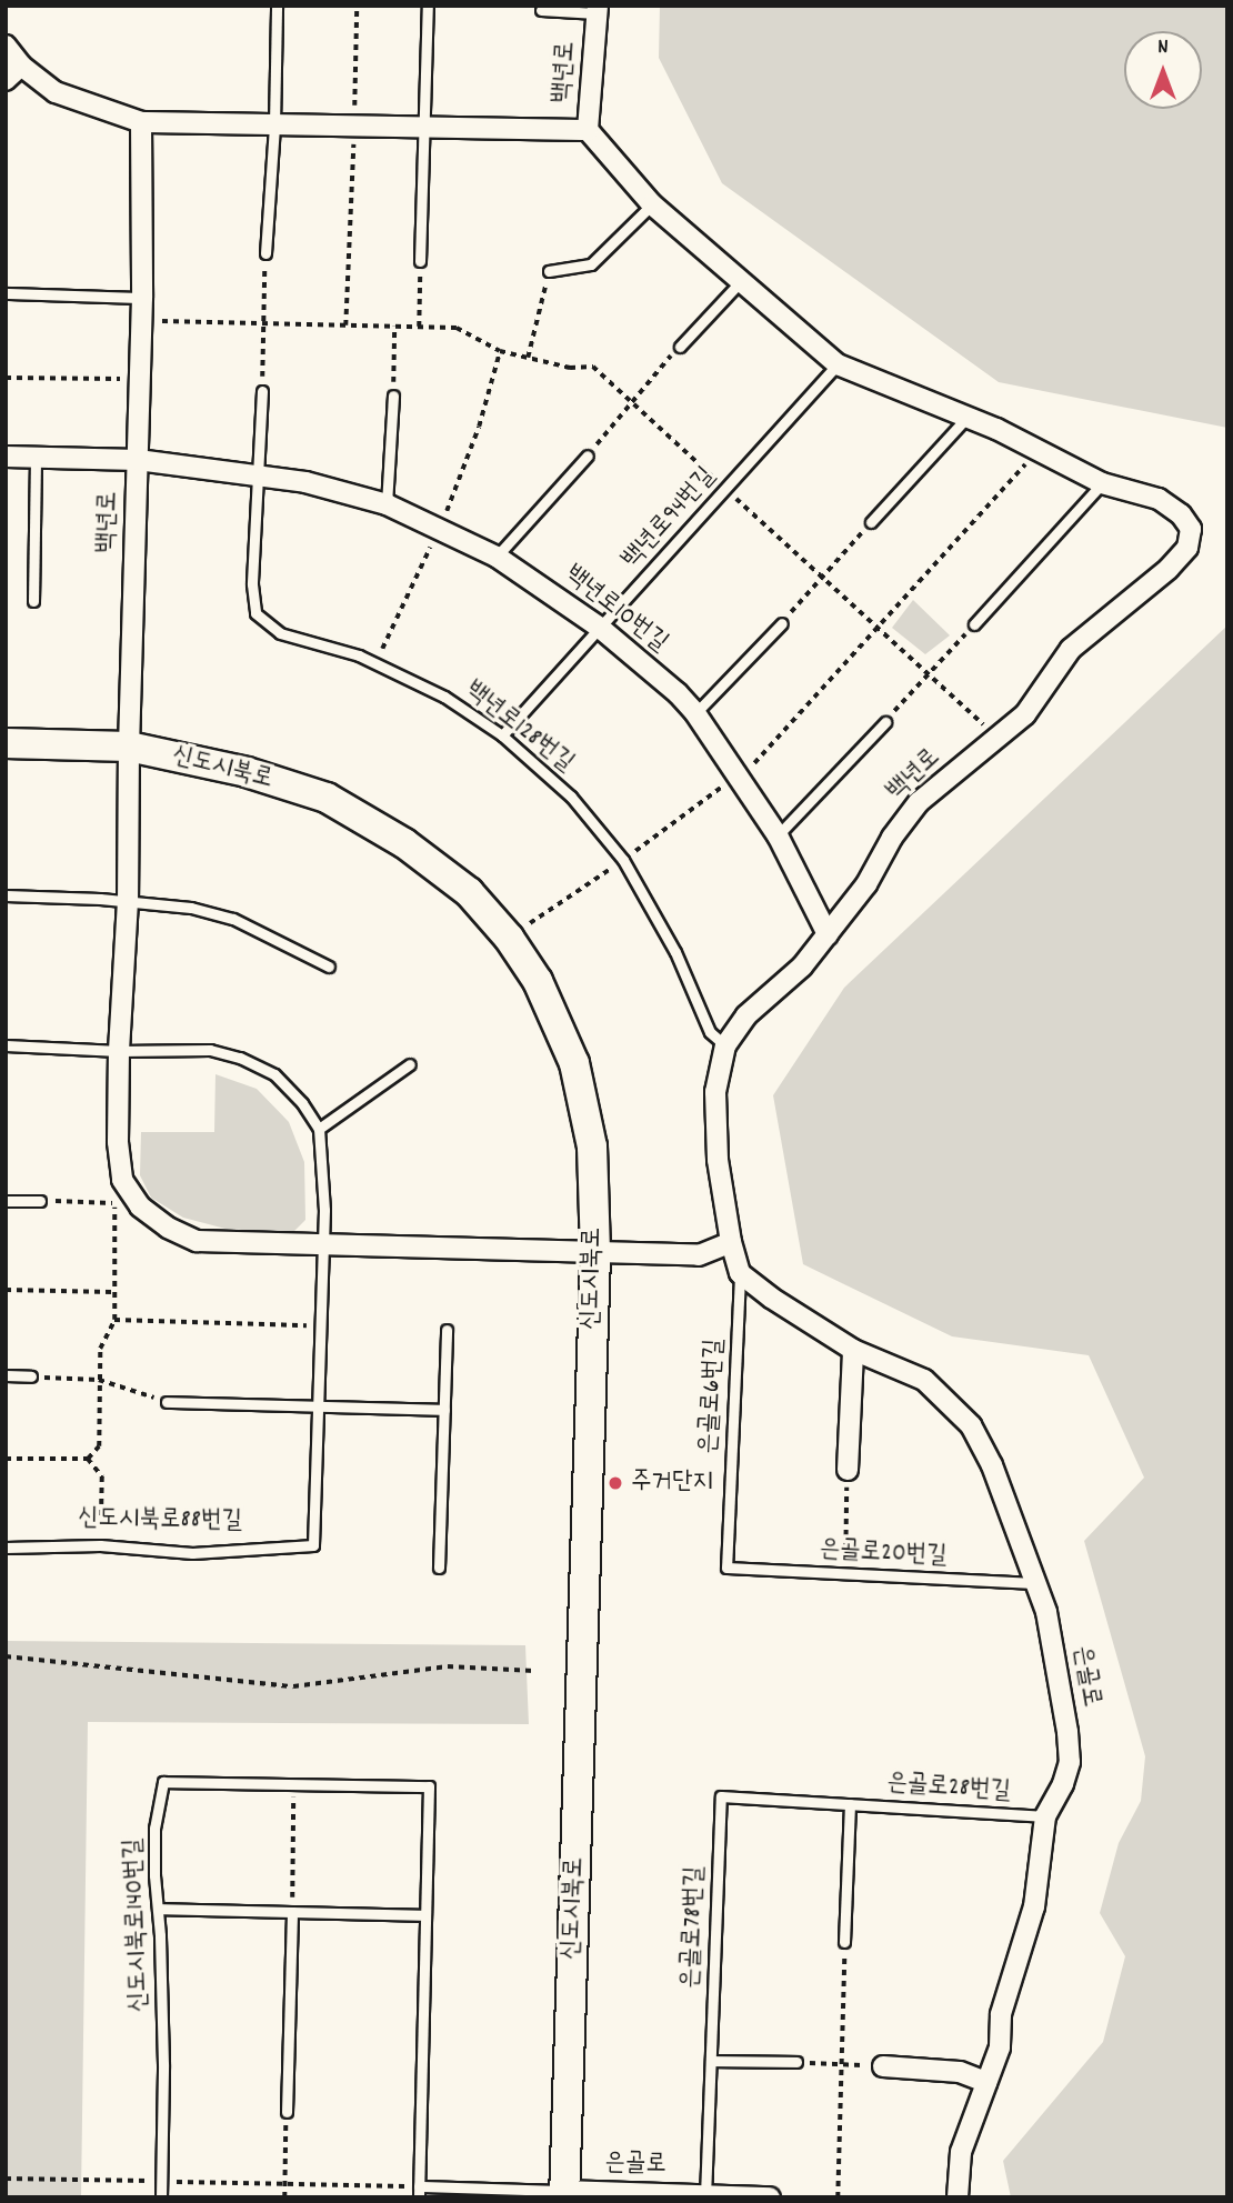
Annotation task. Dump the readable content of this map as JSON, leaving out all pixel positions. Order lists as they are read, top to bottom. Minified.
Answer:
{"streets":{"street":["백년로","백년로10번길","신도시북로","은골로"],"lane":["백년로94번길","백년로128번길","은골로6번길","신도시북로88번길","은골로20번길","은골로28번길","신도시북로140번길","은골로78번길"]},"crossings":[["백년로","백년로94번길"],["백년로","백년로10번길"],["백년로","백년로128번길"],["백년로","신도시북로"],["백년로94번길","백년로10번길"],["백년로94번길","백년로128번길"],["백년로10번길","백년로128번길"],["신도시북로","은골로"],["은골로6번길","은골로20번길"],["은골로6번길","은골로"],["은골로20번길","은골로"],["은골로","은골로28번길"],["은골로","은골로78번길"],["은골로28번길","은골로78번길"]],"places":["주거단지"],"north":"top"}
